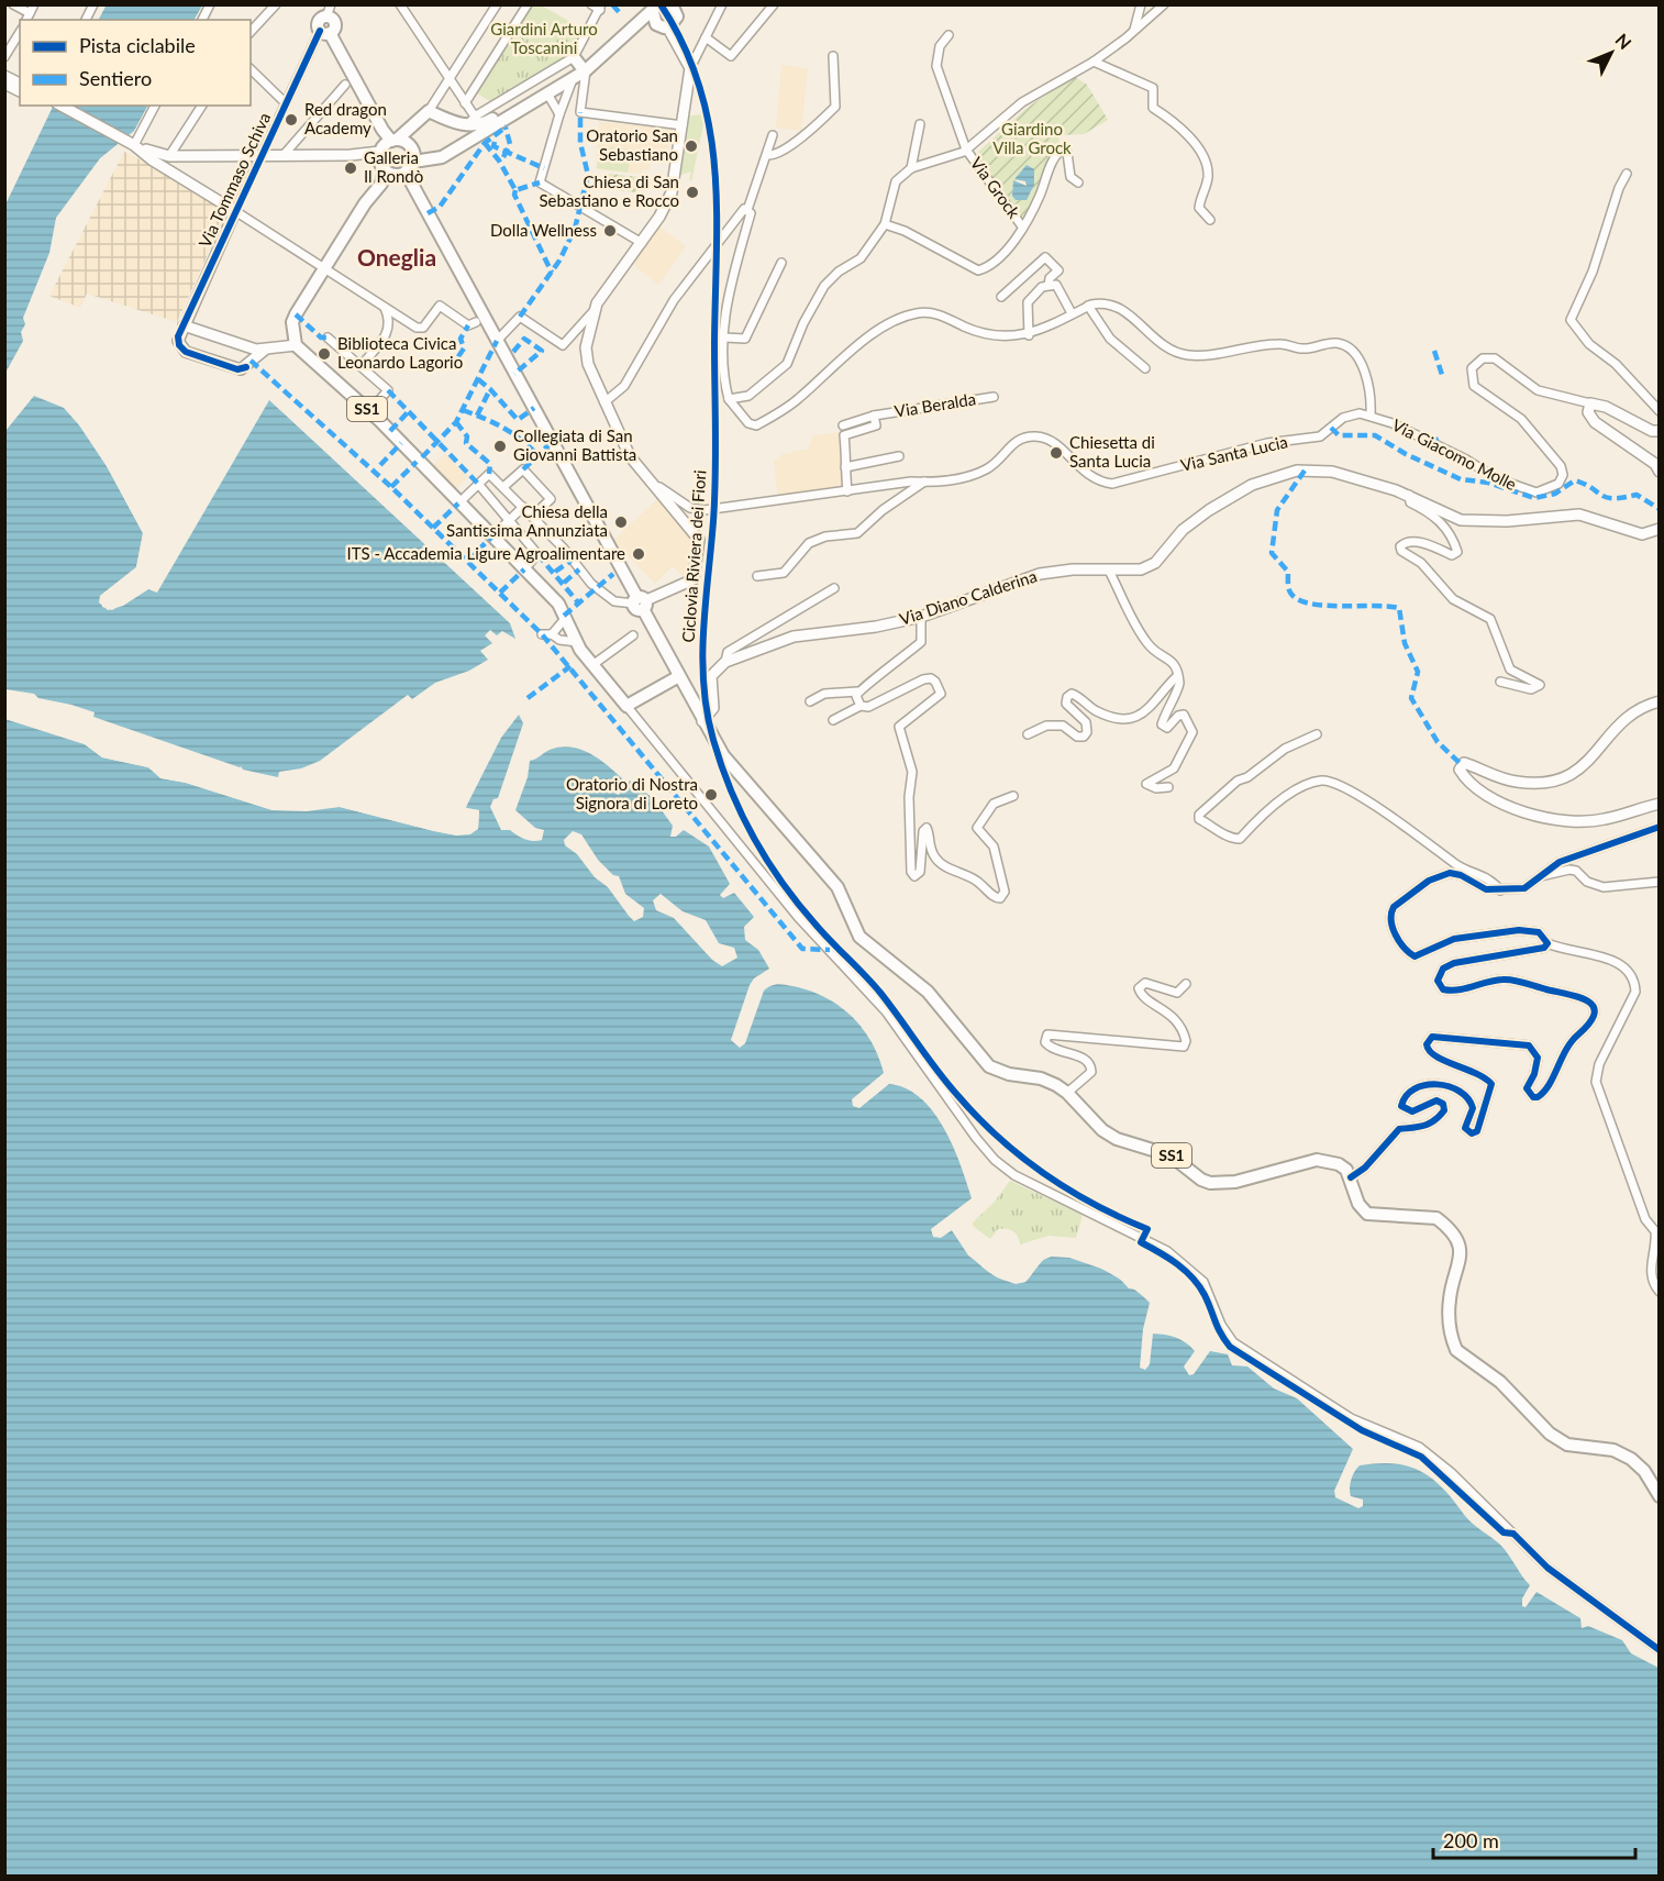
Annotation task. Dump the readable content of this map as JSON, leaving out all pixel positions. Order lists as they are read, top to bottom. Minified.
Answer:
{"streets":{"main road":["Via Tommaso Schiva","SS1","Via Diano Calderina"],"street":["Via Grock","Via Beralda","Via Santa Lucia","Via Giacomo Molle"],"cycle path":["Ciclovia Riviera dei Fiori"]},"crossings":[["Via Beralda","Via Santa Lucia"],["Via Santa Lucia","Via Giacomo Molle"]],"districts":["Oneglia"],"parks":["Giardini Arturo Toscanini","Giardino Villa Grock"],"places":["Red dragon Academy","Oratorio San Sebastiano","Galleria Il Rondò","Chiesa di San Sebastiano e Rocco","Dolla Wellness","Biblioteca Civica Leonardo Lagorio","Collegiata di San Giovanni Battista","Chiesetta di Santa Lucia","Chiesa della Santissima Annunziata","ITS - Accademia Ligure Agroalimentare","Oratorio di Nostra Signora di Loreto"],"legend":["Pista ciclabile","Sentiero"],"scale_bar":"200 m","north":"top right"}
